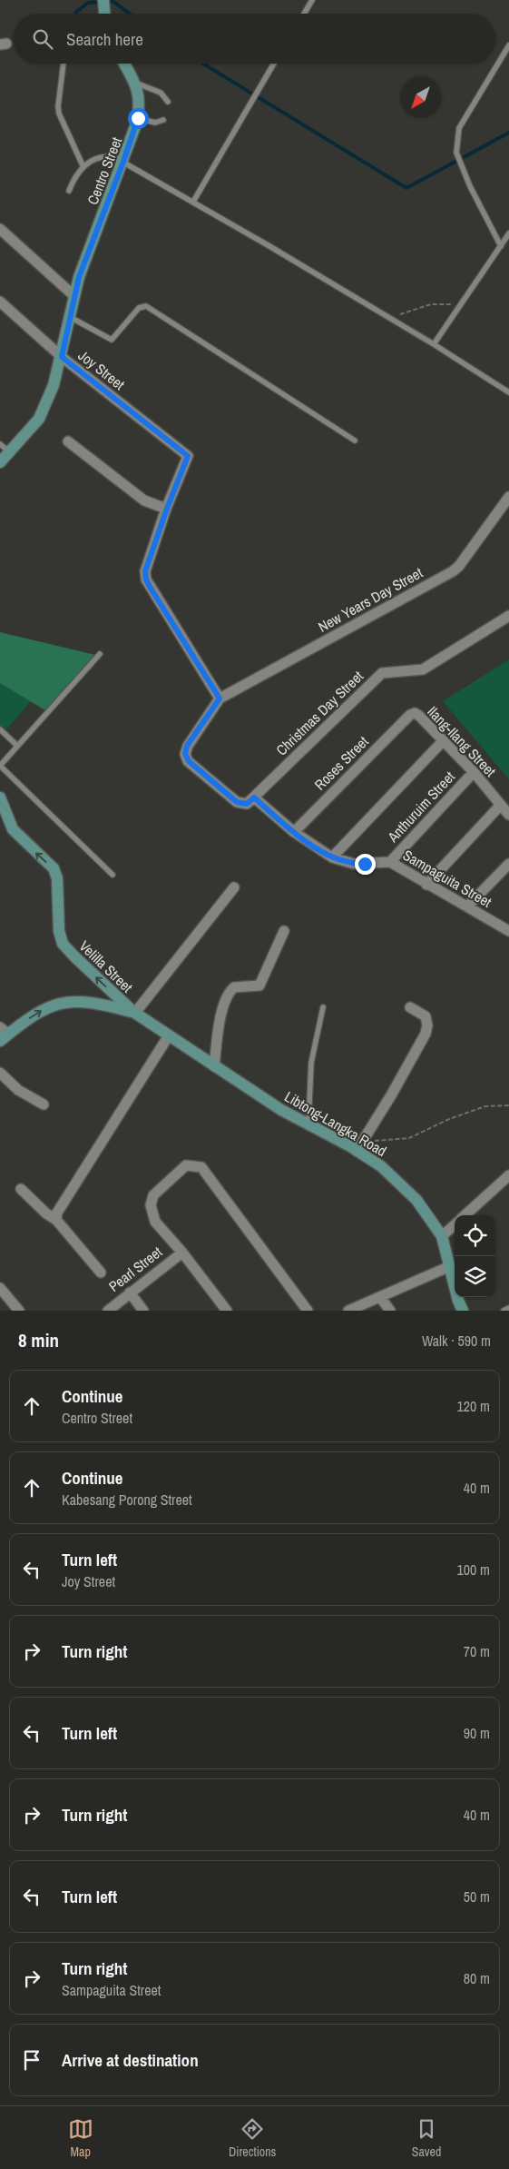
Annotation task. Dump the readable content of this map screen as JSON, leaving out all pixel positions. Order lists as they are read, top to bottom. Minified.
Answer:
{"streets":{"main road":["Centro Street","Velilla Street","Libtong-Langka Road"],"street":["Joy Street","New Years Day Street","Christmas Day Street","Ilang-Ilang Street","Roses Street","Anthuruim Street","Sampaguita Street","Pearl Street"]},"crossings":[["Centro Street","Joy Street"],["Christmas Day Street","Sampaguita Street"],["Ilang-Ilang Street","Roses Street"],["Ilang-Ilang Street","Anthuruim Street"],["Roses Street","Sampaguita Street"],["Anthuruim Street","Sampaguita Street"],["Velilla Street","Libtong-Langka Road"]],"one_way":["Velilla Street"],"north":"bottom left","page":{"search":"Search here","heading":["8 min","Walk · 590 m"],"list":[["Continue","Centro Street","120 m"],["Continue","Kabesang Porong Street","40 m"],["Turn left","Joy Street","100 m"],["Turn right","70 m"],["Turn left","90 m"],["Turn right","40 m"],["Turn left","50 m"],["Turn right","Sampaguita Street","80 m"],"Arrive at destination"],"nav":["Map","Directions","Saved"]}}
